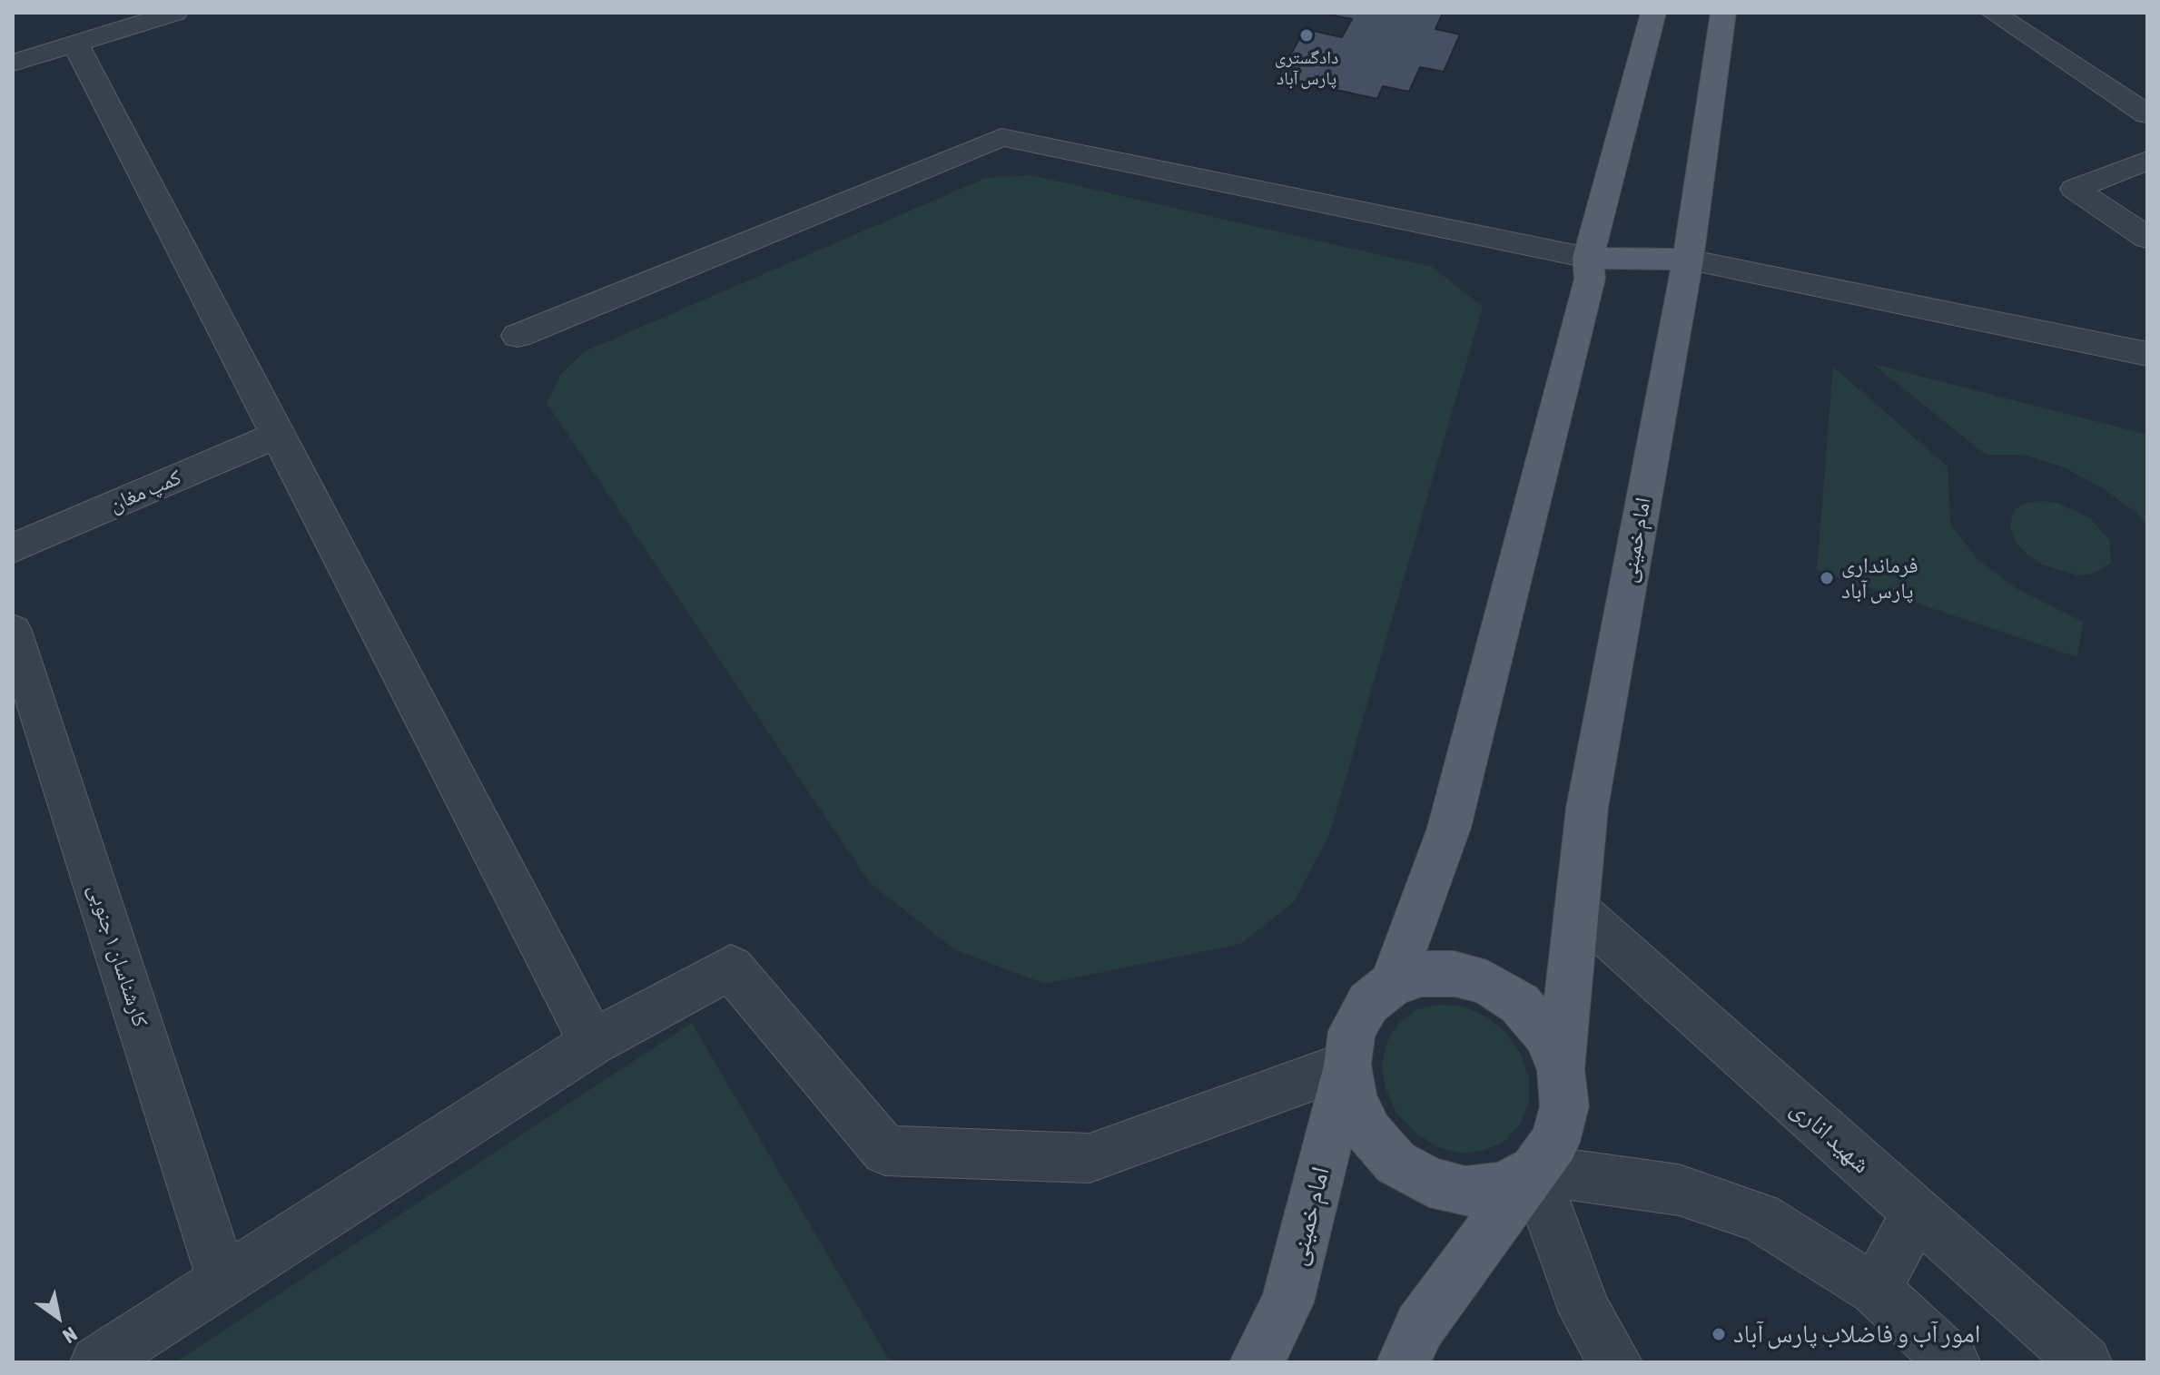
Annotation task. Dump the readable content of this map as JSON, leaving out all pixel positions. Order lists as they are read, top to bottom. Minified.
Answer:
{"streets":{"main road":["امام خمینی"],"street":["کمپ مغان","کارشناسان ۱ جنوبی","شهید اناری"]},"crossings":[["امام خمینی","شهید اناری"]],"places":["دادگستری پارس آباد","فرمانداری پارس آباد","امور آب و فاضلاب پارس آباد"],"north":"bottom right"}
